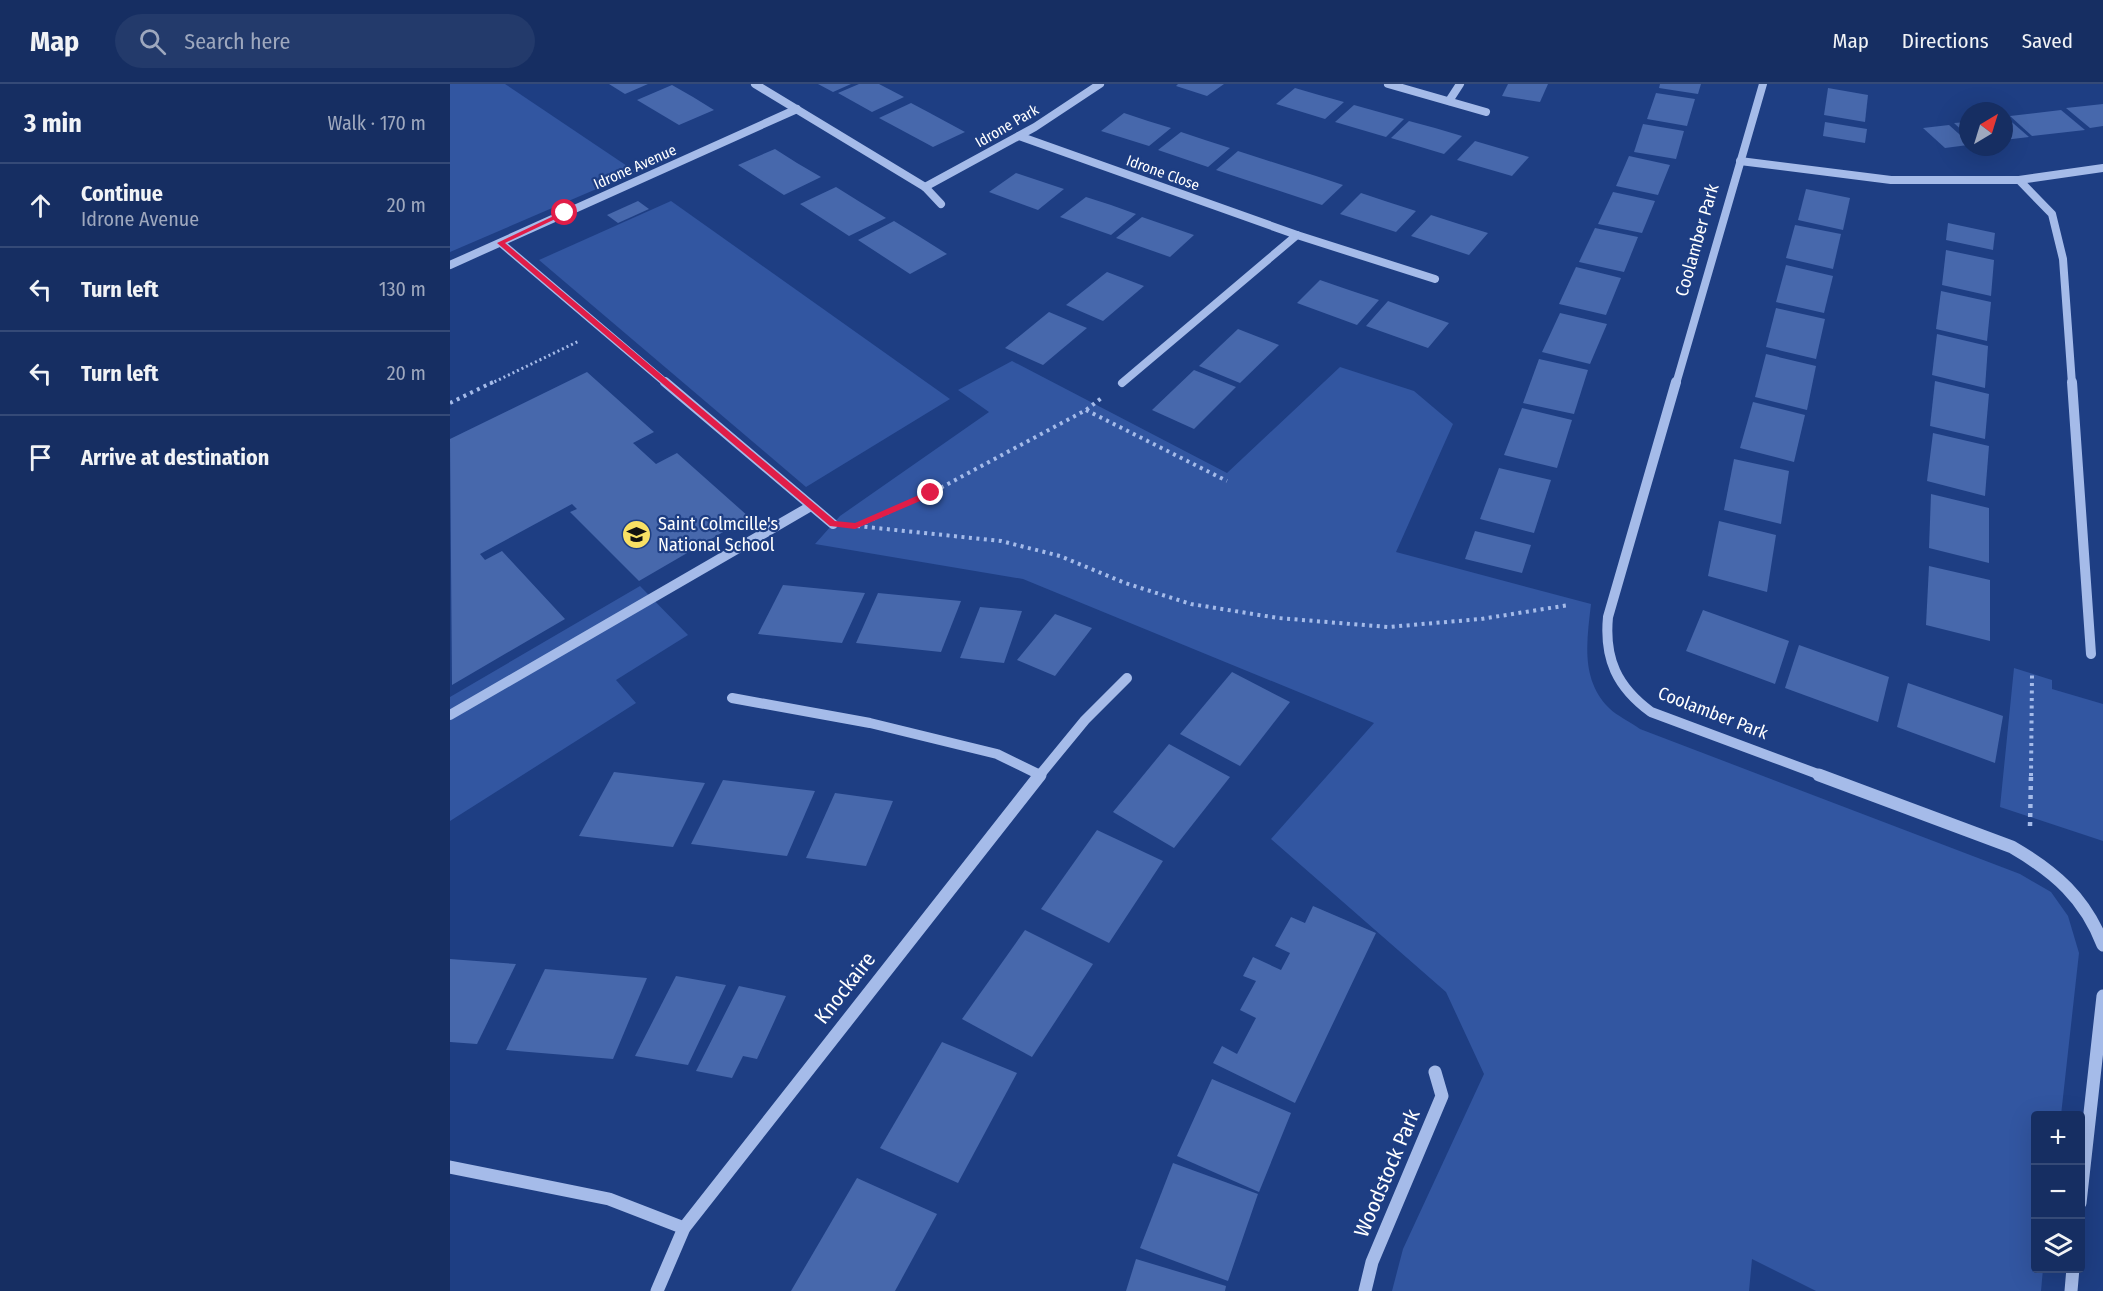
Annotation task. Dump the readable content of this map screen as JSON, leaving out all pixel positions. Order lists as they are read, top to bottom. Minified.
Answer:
{"streets":{"street":["Idrone Park","Idrone Avenue","Idrone Close","Coolamber Park","Knockaire","Woodstock Park"]},"crossings":[["Idrone Park","Idrone Close"]],"places":{"school or university":["Saint Colmcille's National School"]},"north":"top right","page":{"header":"Map","search":"Search here","nav":["Map","Directions","Saved"],"heading":["3 min","Walk · 170 m"],"list":[["Continue","Idrone Avenue","20 m"],["Turn left","130 m"],["Turn left","20 m"],"Arrive at destination"],"map_buttons":["+","−"]}}
